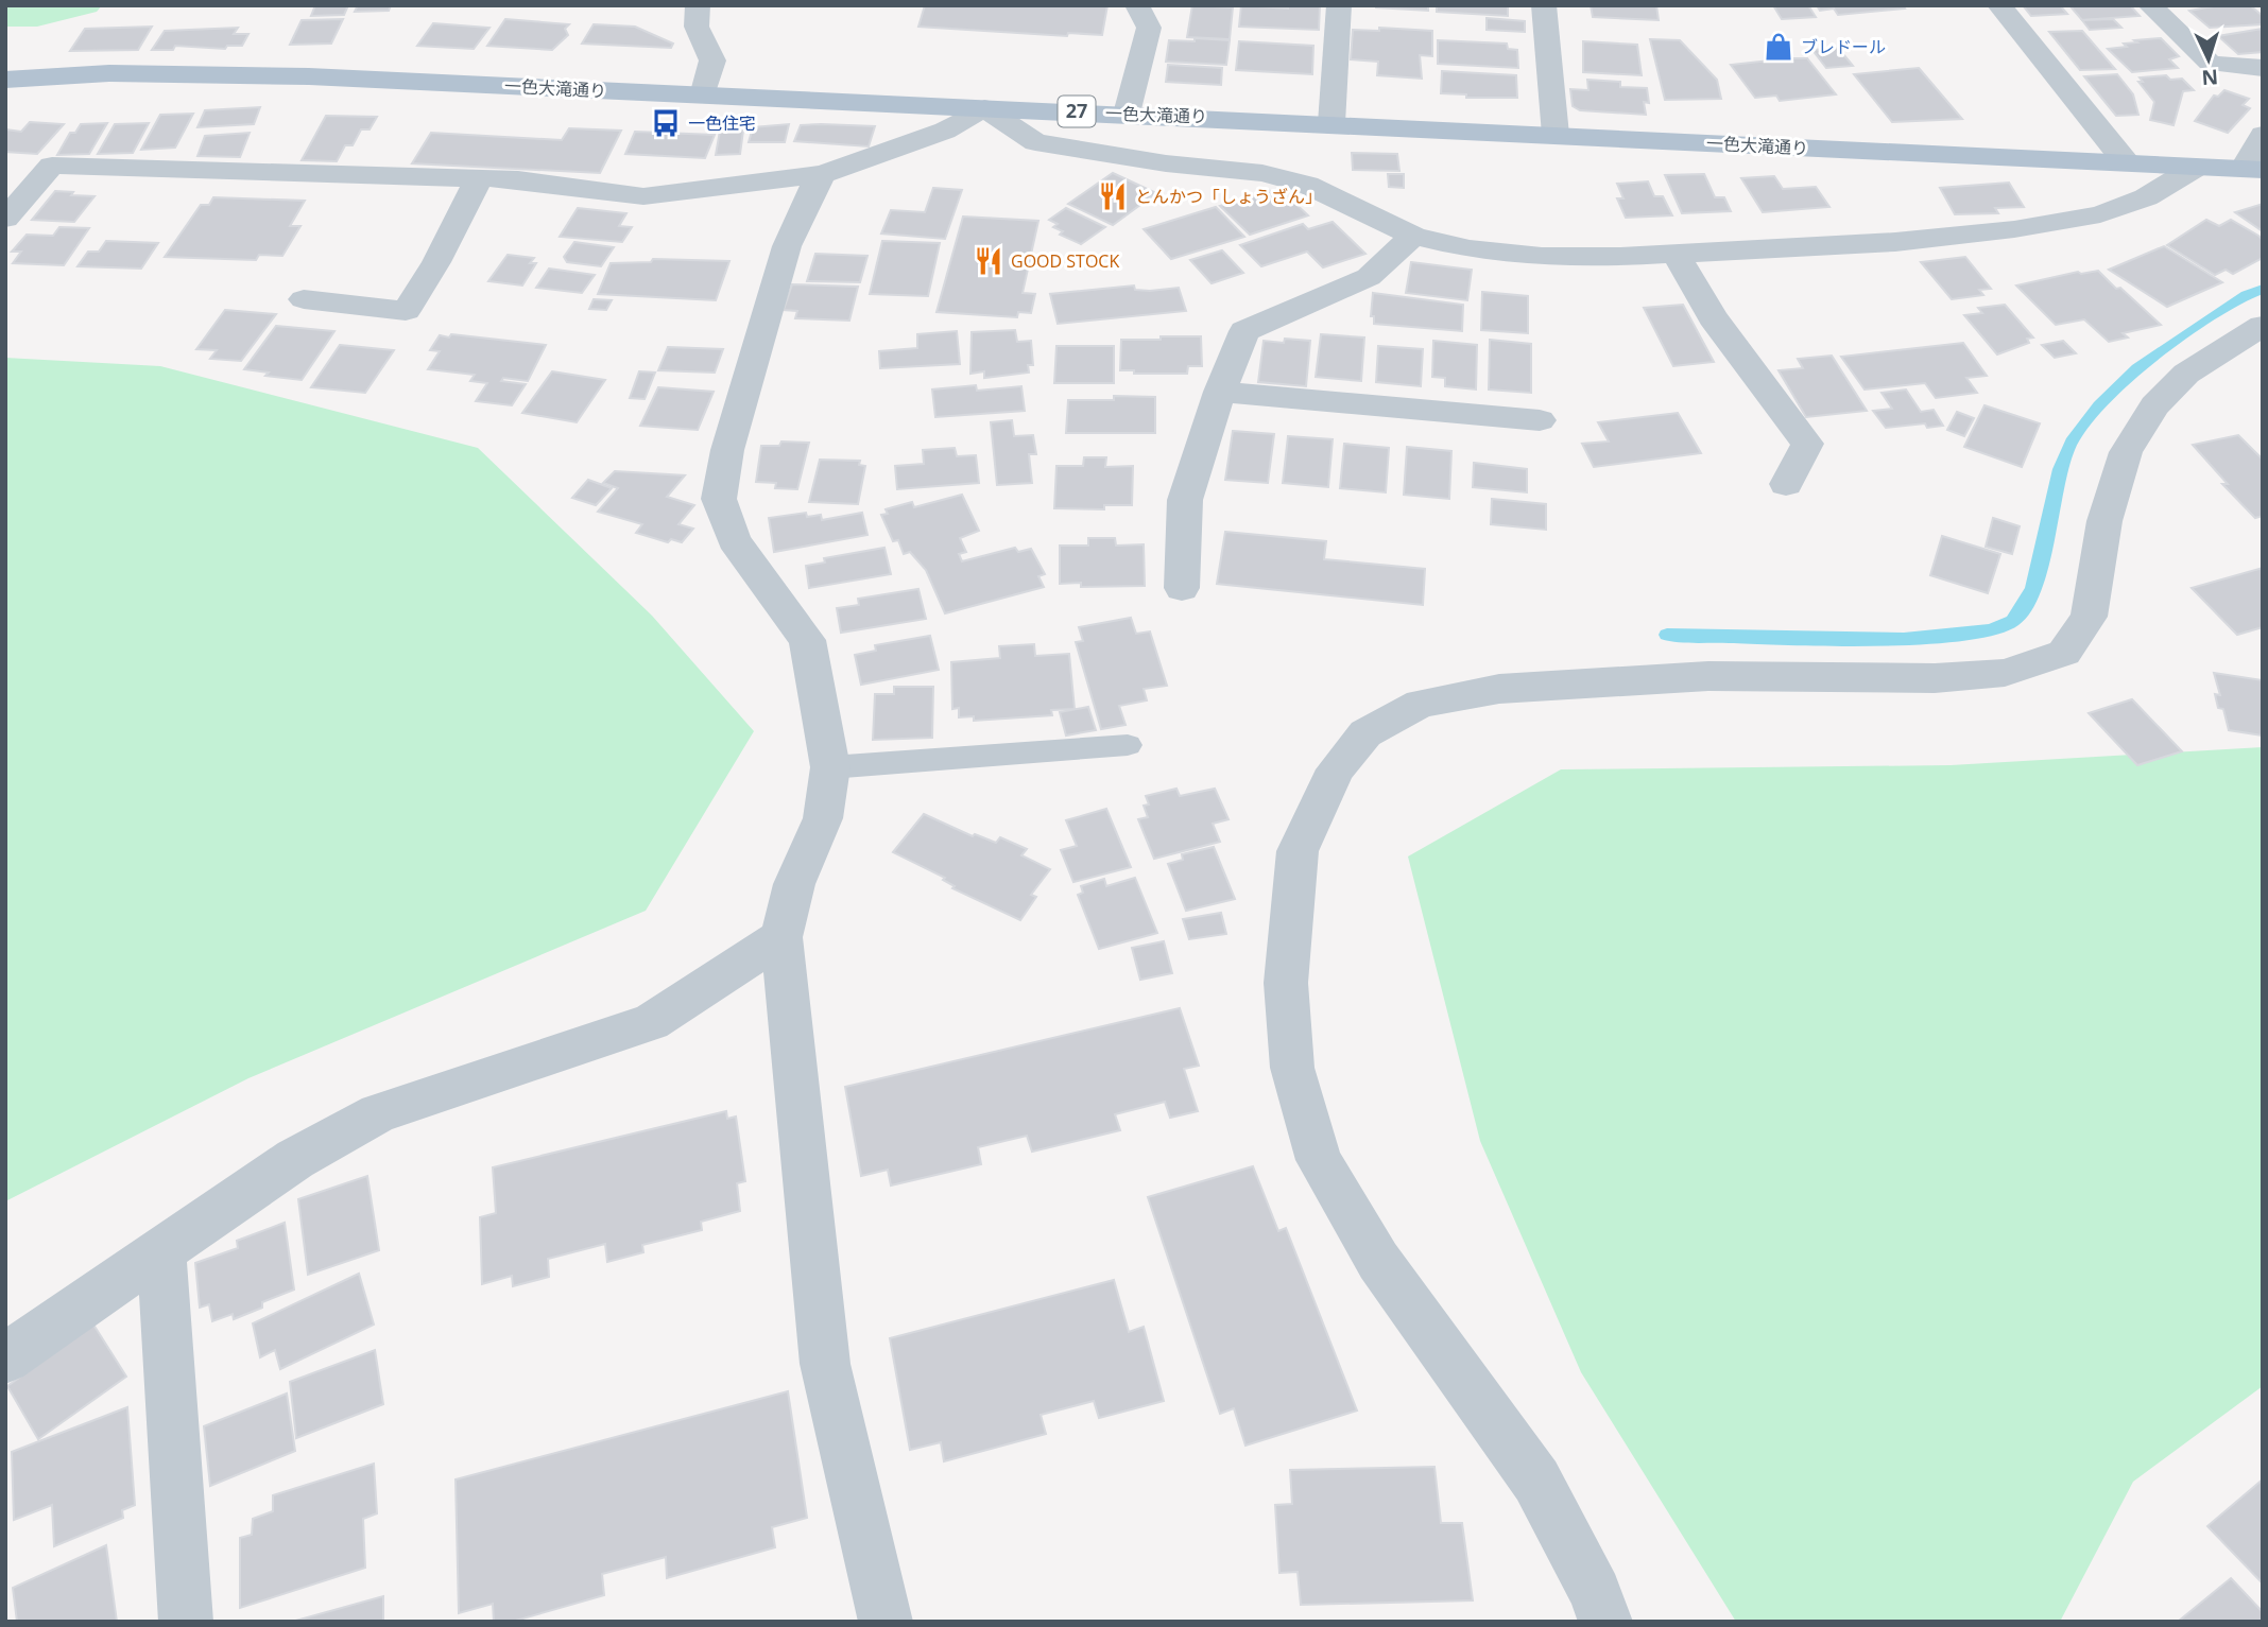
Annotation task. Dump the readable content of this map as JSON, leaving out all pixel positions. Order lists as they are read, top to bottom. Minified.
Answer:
{"streets":{"main road":["一色大滝通り","27"]},"places":{"shop":["ブレドール"],"bus stop":["一色住宅"],"restaurant":["とんかつ「しょうざん」","GOOD STOCK"]},"north":"bottom"}
